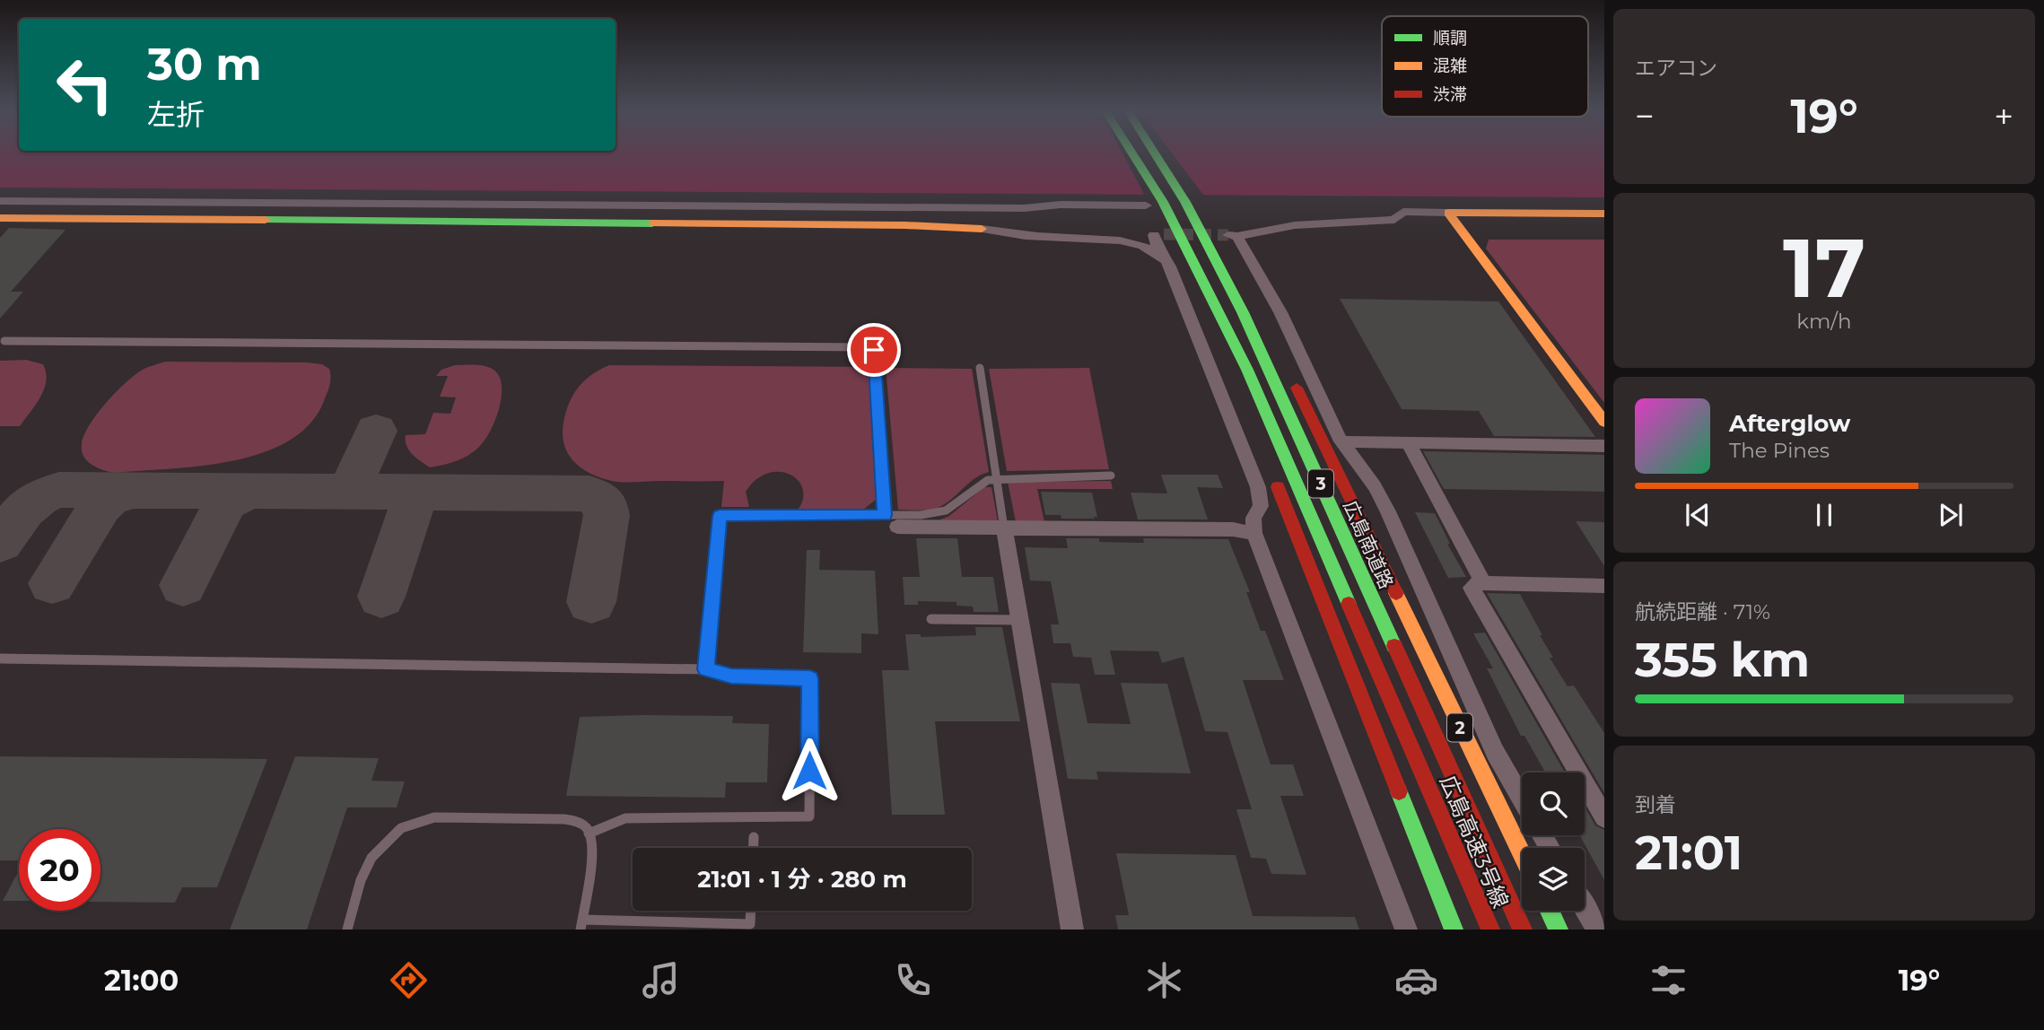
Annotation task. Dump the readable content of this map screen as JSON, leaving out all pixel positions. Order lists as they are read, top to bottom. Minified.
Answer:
{"streets":{"main road":["3","広島南道路","2","広島高速3号線"]},"crossings":[["3","広島高速3号線"],["広島南道路","広島高速3号線"]],"legend":["順調","混雑","渋滞"],"page":{"tile":["エアコン",["17","km/h"],["航続距離 · 71%","355 km"],["到着","21:01"]],"turn":["30 m","左折"],"heat":["−","19°","+"],"song":["Afterglow","The Pines"],"limit":"20","trip":"21:01 · 1 分 · 280 m","tabs":["21:00","19°"]}}
